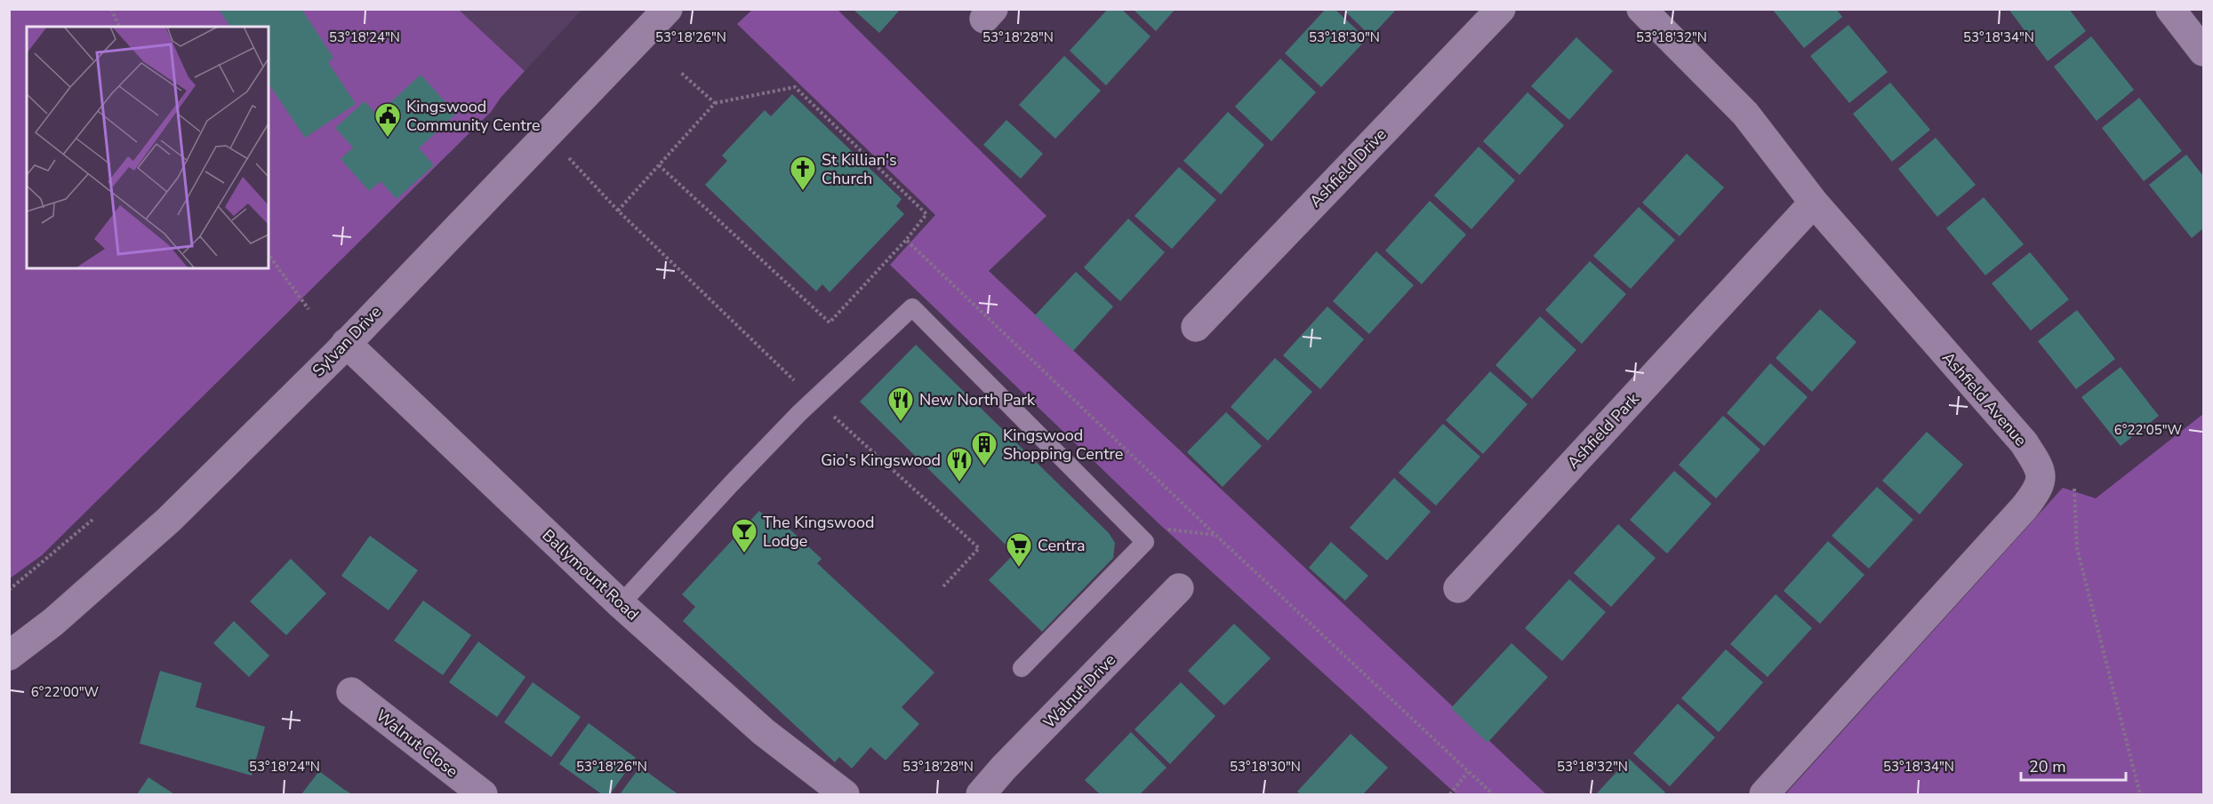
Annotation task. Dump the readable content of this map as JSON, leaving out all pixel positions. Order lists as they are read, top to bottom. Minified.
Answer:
{"streets":{"street":["Ashfield Drive","Sylvan Drive","Ashfield Avenue","Ashfield Park","Ballymount Road","Walnut Drive","Walnut Close"]},"crossings":[["Sylvan Drive","Ballymount Road"],["Ashfield Avenue","Ashfield Park"]],"places":{"public building":["Kingswood Community Centre"],"church":["St Killian's Church"],"restaurant":["New North Park","Gio's Kingswood"],"building":["Kingswood Shopping Centre"],"bar":["The Kingswood Lodge"],"supermarket":["Centra"]},"scale_bar":"20 m","coordinates":["53°18'24\"N","53°18'26\"N","53°18'28\"N","53°18'30\"N","53°18'32\"N","53°18'34\"N","6°22'05\"W","6°22'00\"W"]}
